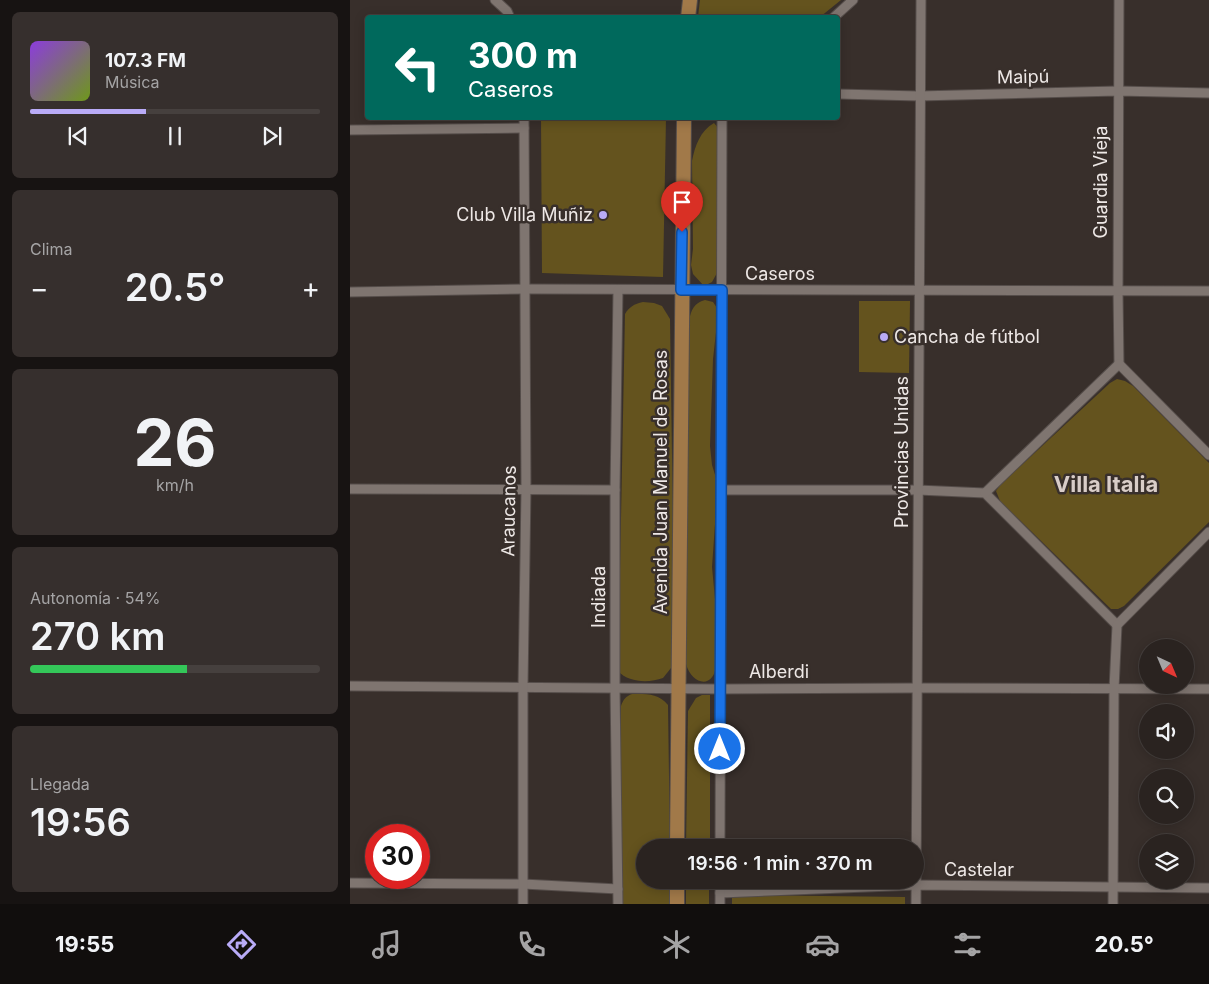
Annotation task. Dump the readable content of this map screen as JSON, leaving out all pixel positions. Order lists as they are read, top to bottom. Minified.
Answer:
{"streets":{"main road":["Avenida Juan Manuel de Rosas"],"street":["Maipú","Guardia Vieja","Caseros","Provincias Unidas","Araucanos","Indiada","Alberdi","Castelar"]},"crossings":[["Maipú","Guardia Vieja"],["Maipú","Provincias Unidas"],["Guardia Vieja","Caseros"],["Caseros","Provincias Unidas"],["Caseros","Avenida Juan Manuel de Rosas"],["Caseros","Araucanos"],["Caseros","Indiada"],["Provincias Unidas","Alberdi"],["Avenida Juan Manuel de Rosas","Alberdi"],["Araucanos","Alberdi"],["Indiada","Alberdi"]],"districts":["Villa Italia"],"places":["Club Villa Muñiz","Cancha de fútbol"],"north":"bottom right","page":{"turn":["300 m","Caseros"],"song":["107.3 FM","Música"],"tile":["Clima",["26","km/h"],["Autonomía · 54%","270 km"],["Llegada","19:56"]],"heat":["−","20.5°","+"],"limit":"30","trip":"19:56 · 1 min · 370 m","tabs":["19:55","20.5°"]}}
